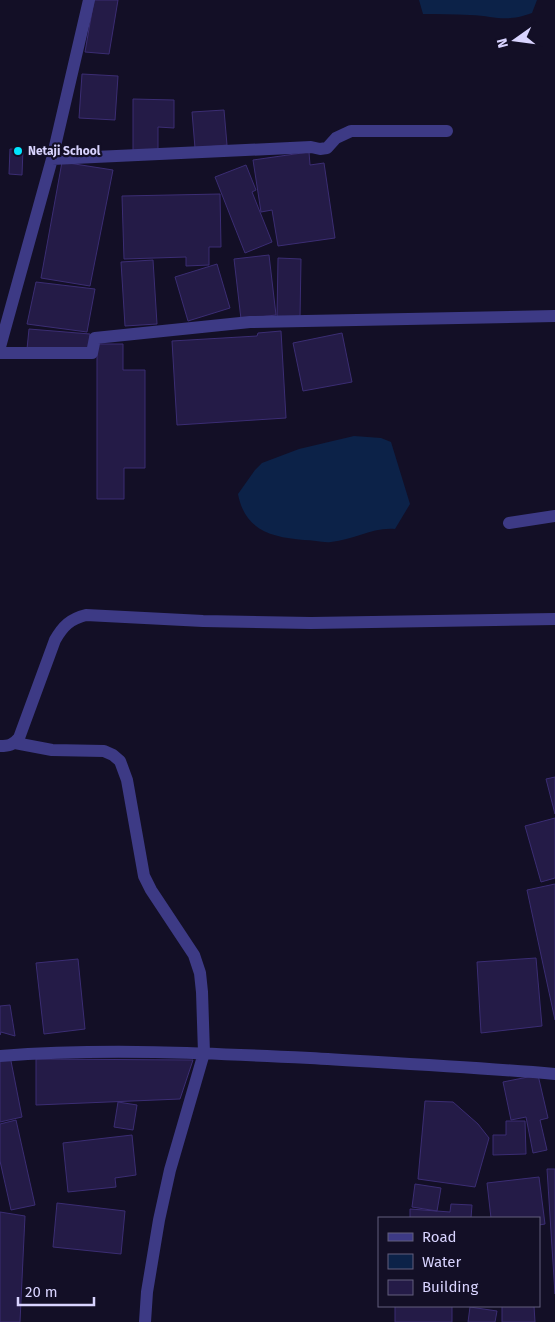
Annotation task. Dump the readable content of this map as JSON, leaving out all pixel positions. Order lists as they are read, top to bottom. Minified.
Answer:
{"places":["Netaji School"],"legend":["Road","Water","Building"],"scale_bar":"20 m","north":"left"}
